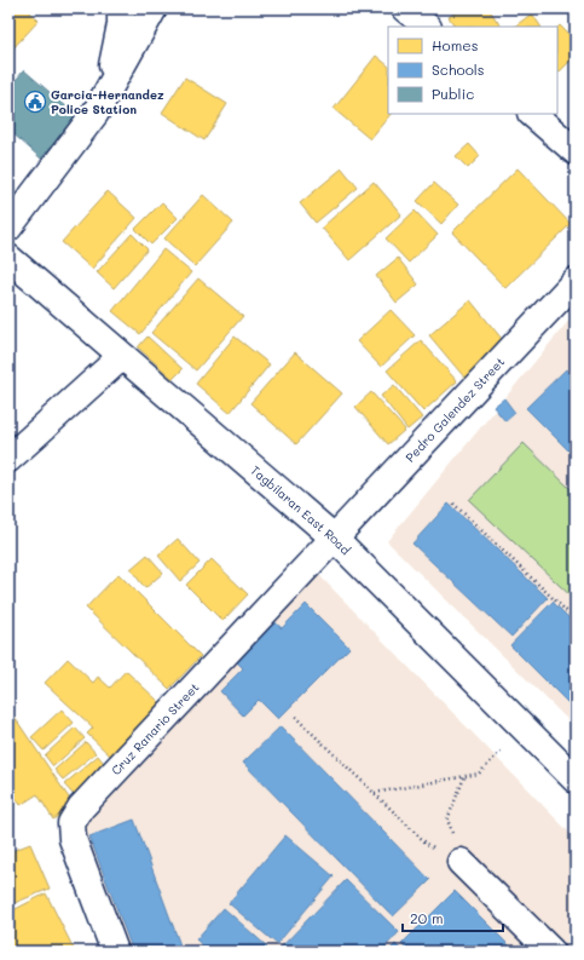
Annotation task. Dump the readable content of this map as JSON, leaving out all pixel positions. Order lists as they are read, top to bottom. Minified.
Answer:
{"streets":{"street":["Pedro Galendez Street","Tagbilaran East Road","Cruz Ranario Street"]},"crossings":[["Pedro Galendez Street","Tagbilaran East Road"],["Pedro Galendez Street","Cruz Ranario Street"],["Tagbilaran East Road","Cruz Ranario Street"]],"places":{"public building":["Garcia-Hernandez Police Station"]},"legend":["Homes","Schools","Public"],"scale_bar":"20 m"}
